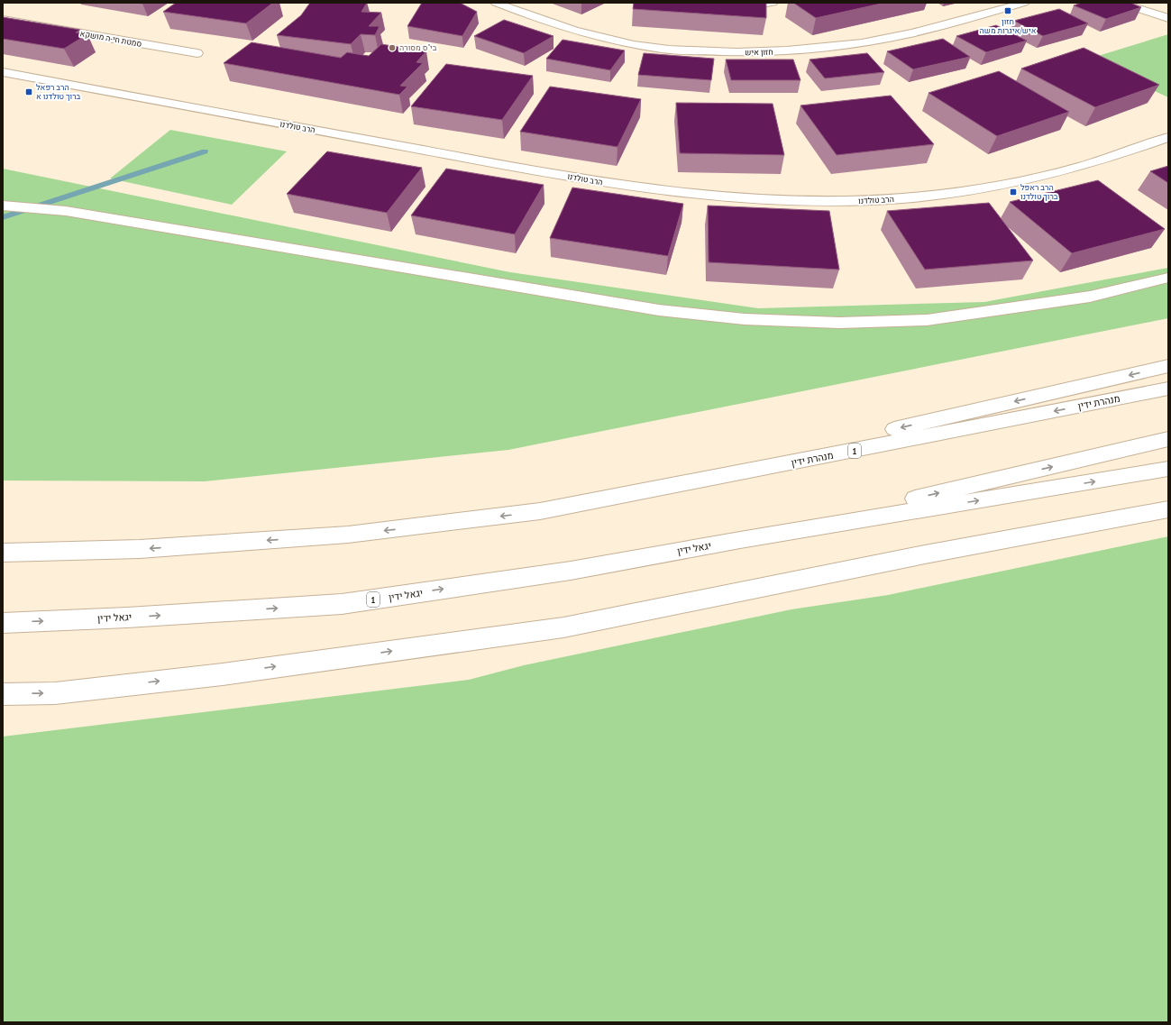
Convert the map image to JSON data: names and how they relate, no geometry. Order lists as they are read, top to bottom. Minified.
{"streets":{"main road":["סמטת חי-ה מושקא","חזון איש","הרב טולדנו","מנהרת ידין","1","יגאל ידין"]},"crossings":[["מנהרת ידין","1"],["1","יגאל ידין"]],"places":{"transit":["חזון איש/איגרות משה","הרב רפאל ברוך טולדנו א","הרב ראפל ברוך טולדנו"],"other":["בי\"ס מסורה"]}}
